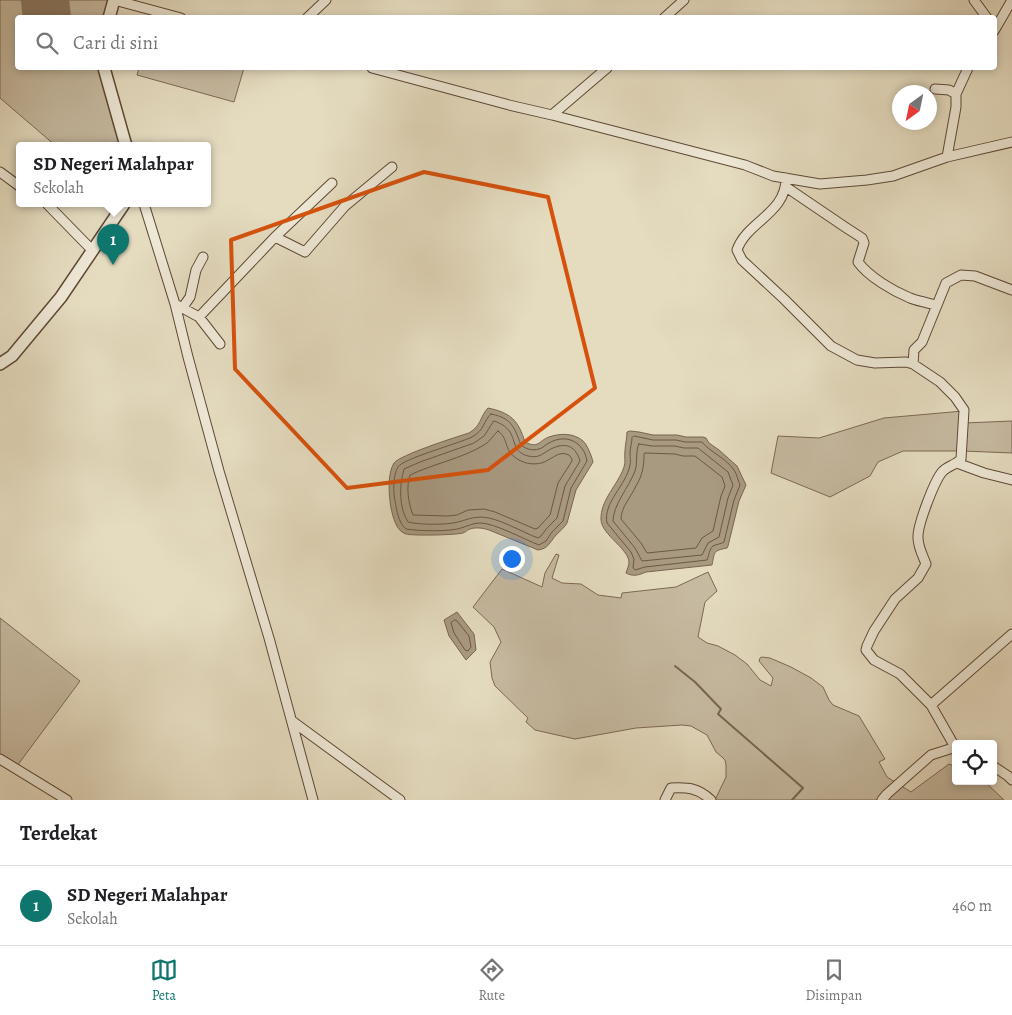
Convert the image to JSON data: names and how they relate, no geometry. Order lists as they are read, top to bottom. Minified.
{"north":"bottom left","page":{"search":"Cari di sini","popup":["SD Negeri Malahpar","Sekolah"],"pins":"1","heading":"Terdekat","list":[{"mark":"1","name":"SD Negeri Malahpar","note":"Sekolah","value":"460 m"}],"nav":["Peta","Rute","Disimpan"]}}
